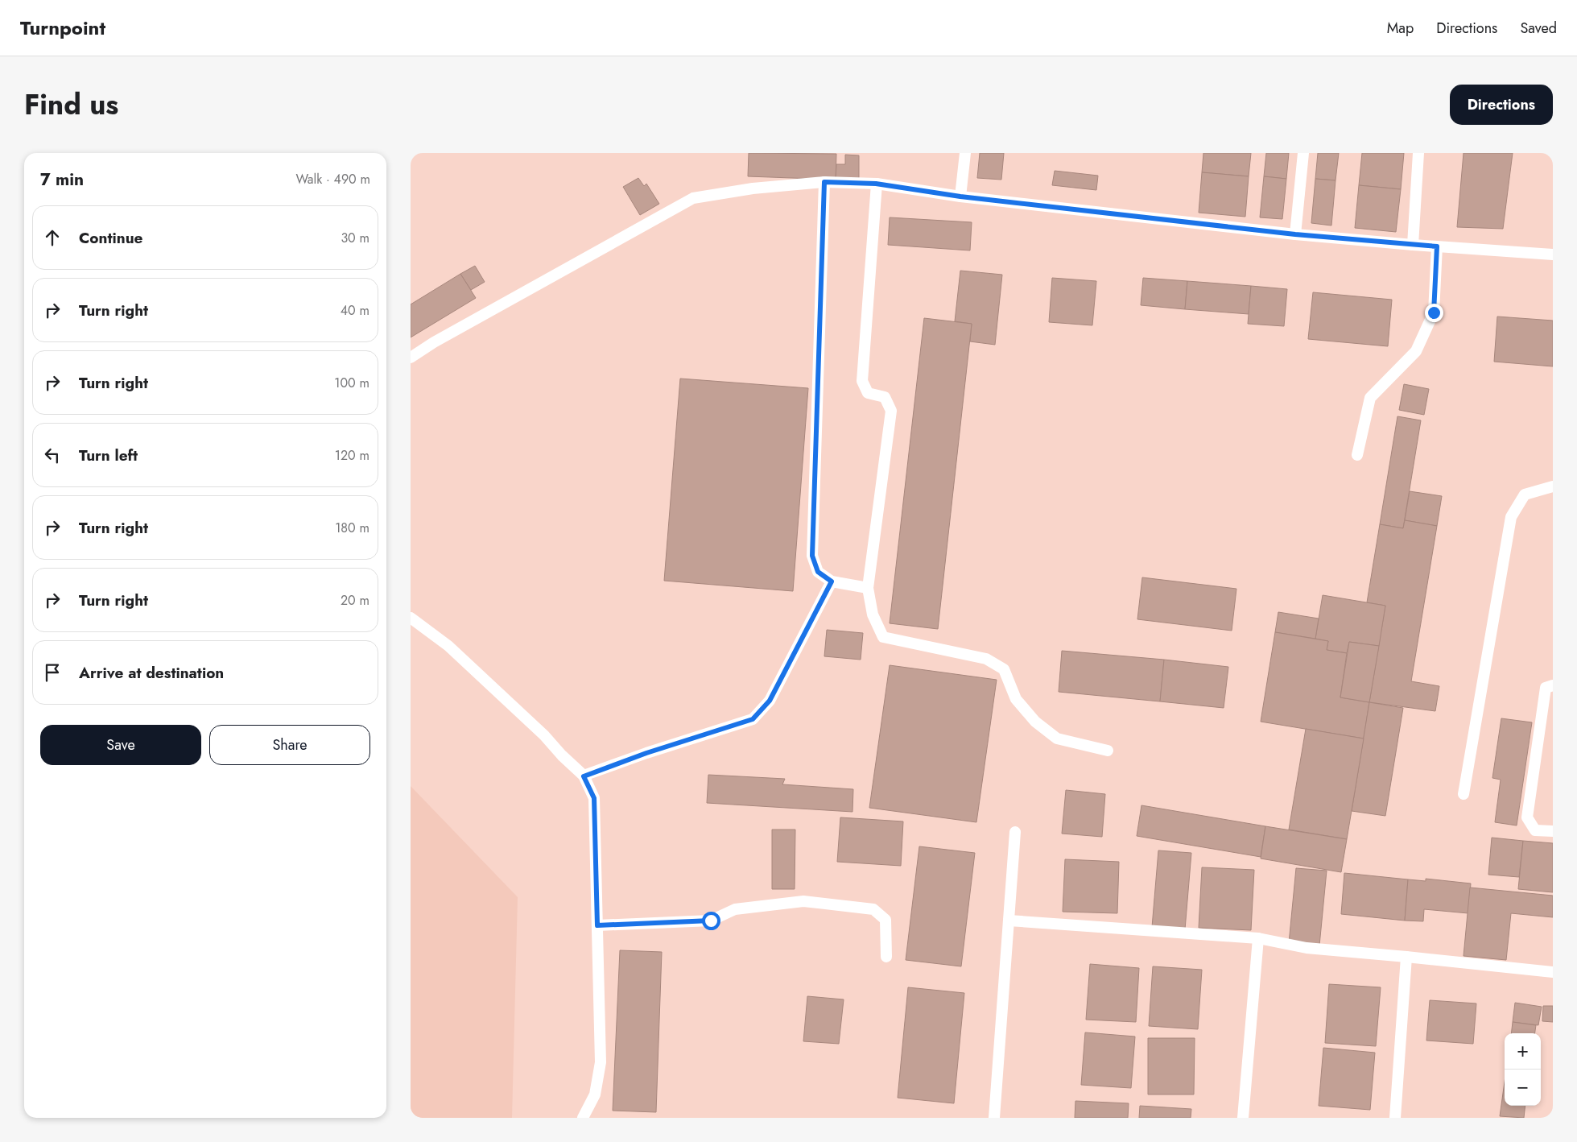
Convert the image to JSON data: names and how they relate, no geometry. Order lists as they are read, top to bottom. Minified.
{"page":{"header":"Turnpoint","nav":["Map","Directions","Saved"],"title":"Find us","buttons":["Directions",["Save","Share"]],"heading":["7 min","Walk · 490 m"],"list":[["Continue","30 m"],["Turn right","40 m"],["Turn right","100 m"],["Turn left","120 m"],["Turn right","180 m"],["Turn right","20 m"],"Arrive at destination"],"map_buttons":["+","−"]}}
